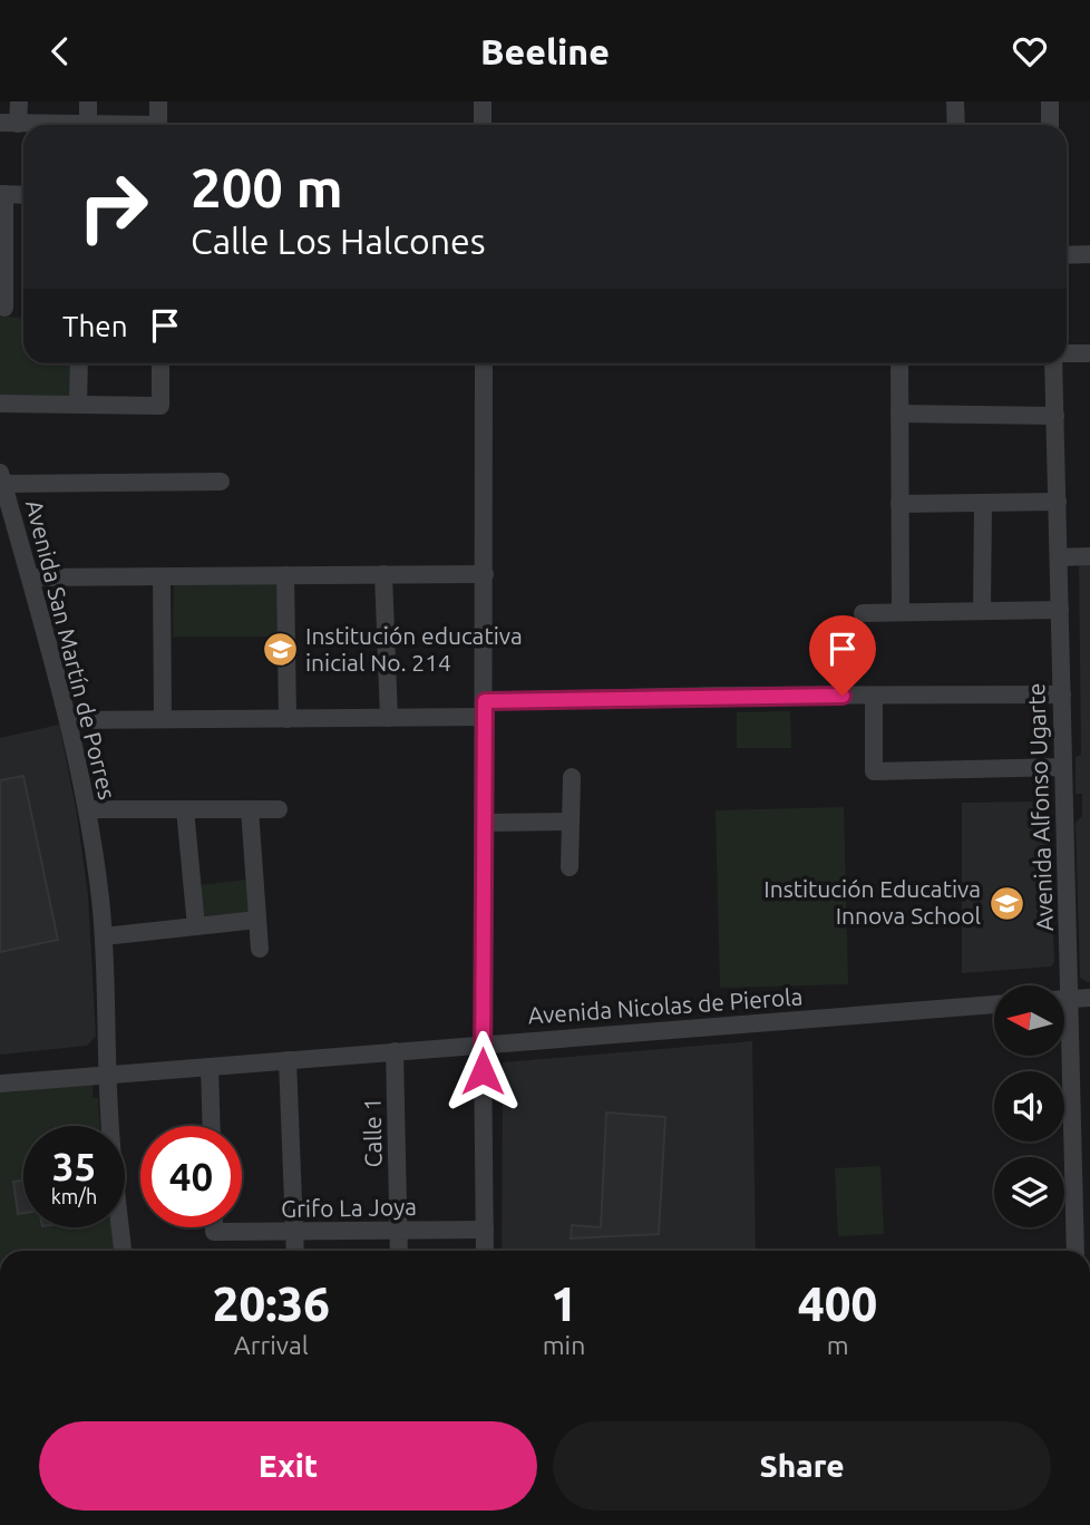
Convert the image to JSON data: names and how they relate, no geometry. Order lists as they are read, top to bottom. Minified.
{"streets":{"street":["Avenida San Martín de Porres","Avenida Alfonso Ugarte","Avenida Nicolas de Pierola","Calle 1","Grifo La Joya"]},"crossings":[["Avenida San Martín de Porres","Avenida Nicolas de Pierola"],["Avenida Nicolas de Pierola","Calle 1"],["Calle 1","Grifo La Joya"]],"places":{"school or university":["Institución educativa inicial No. 214","Institución Educativa Innova School"]},"north":"left","page":{"header":"Beeline","turn":["200 m","Calle Los Halcones"],"then":"Then","speed":"35 km/h","limit":"40","eta":["20:36","Arrival","1","min","400","m"],"buttons":["Exit","Share"]}}
